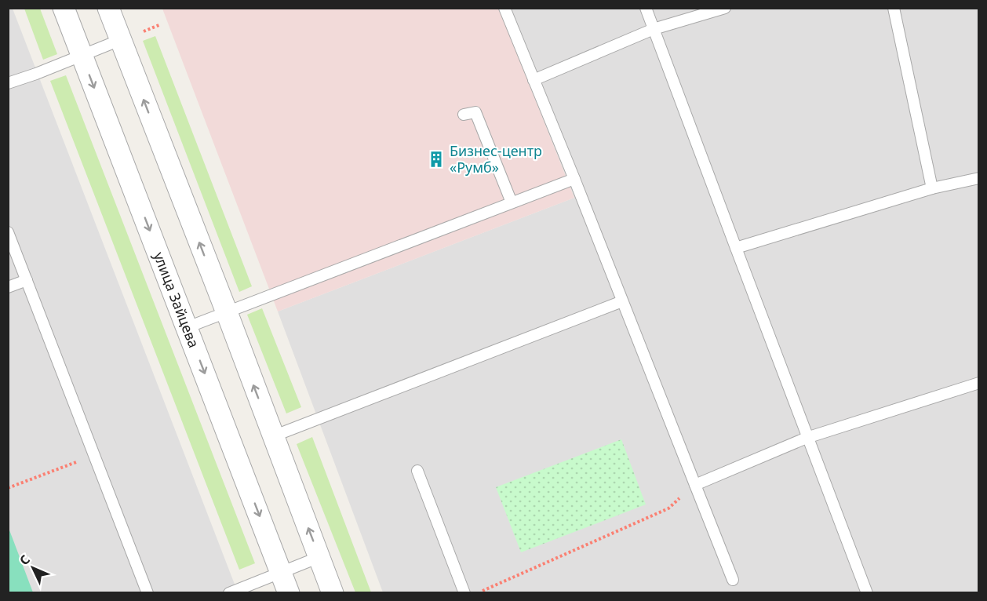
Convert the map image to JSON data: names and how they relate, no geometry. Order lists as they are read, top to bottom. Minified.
{"streets":{"street":["улица Зайцева"]},"places":{"building":["Бизнес-центр «Румб»"]},"north":"top left"}
